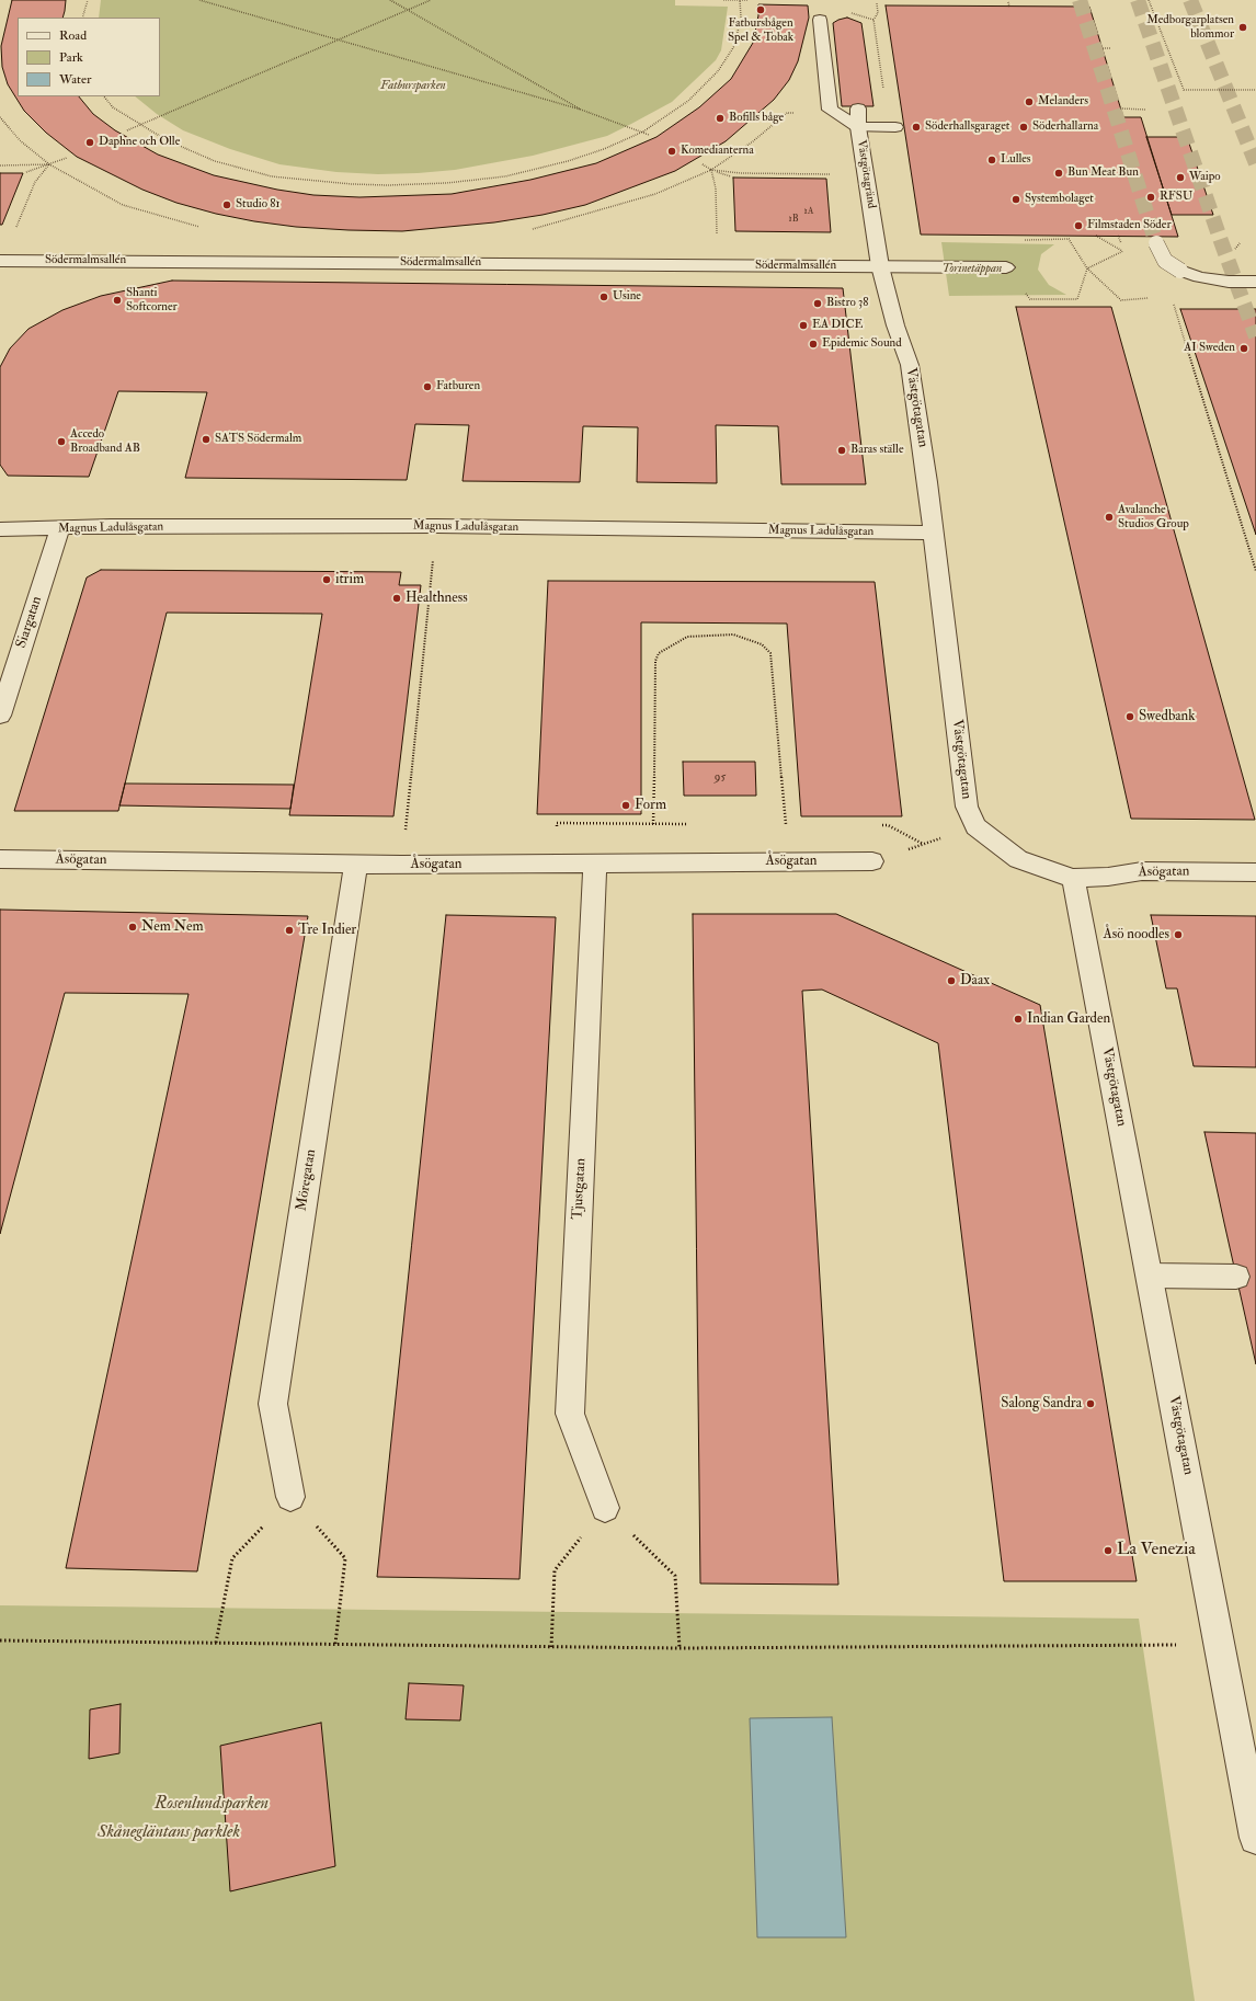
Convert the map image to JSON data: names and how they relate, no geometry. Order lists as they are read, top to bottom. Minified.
{"streets":{"street":["Västgötagränd","Södermalmsallén","Västgötagatan","Magnus Ladulåsgatan","Siargatan","Åsögatan","Möregatan","Tjustgatan"]},"crossings":[["Västgötagränd","Södermalmsallén"],["Västgötagränd","Västgötagatan"],["Södermalmsallén","Västgötagatan"],["Västgötagatan","Magnus Ladulåsgatan"],["Västgötagatan","Åsögatan"],["Magnus Ladulåsgatan","Siargatan"],["Åsögatan","Möregatan"],["Åsögatan","Tjustgatan"]],"parks":["Fatbursparken","Torinetäppan","Rosenlundsparken","Skånegläntans parklek"],"places":["Fatbursbågen Spel & Tobak","Medborgarplatsen blommor","Melanders","Bofills båge","Söderhallsgaraget","Söderhallarna","Daphne och Olle","Komedianterna","Lulles","Bun Meat Bun","Waipo","RFSU","Systembolaget","Studio 81","Filmstaden Söder","Usine","Shanti Softcorner","Bistro 38","EA DICE","Epidemic Sound","AI Sweden","Fatburen","SATS Södermalm","Accedo Broadband AB","Baras ställe","Avalanche Studios Group","itrim","Healthness","Swedbank","Form","Nem Nem","Tre Indier","Åsö noodles","Daax","Indian Garden","Salong Sandra","La Venezia"],"house_numbers":["1A","1B","95"],"legend":["Road","Park","Water"]}
